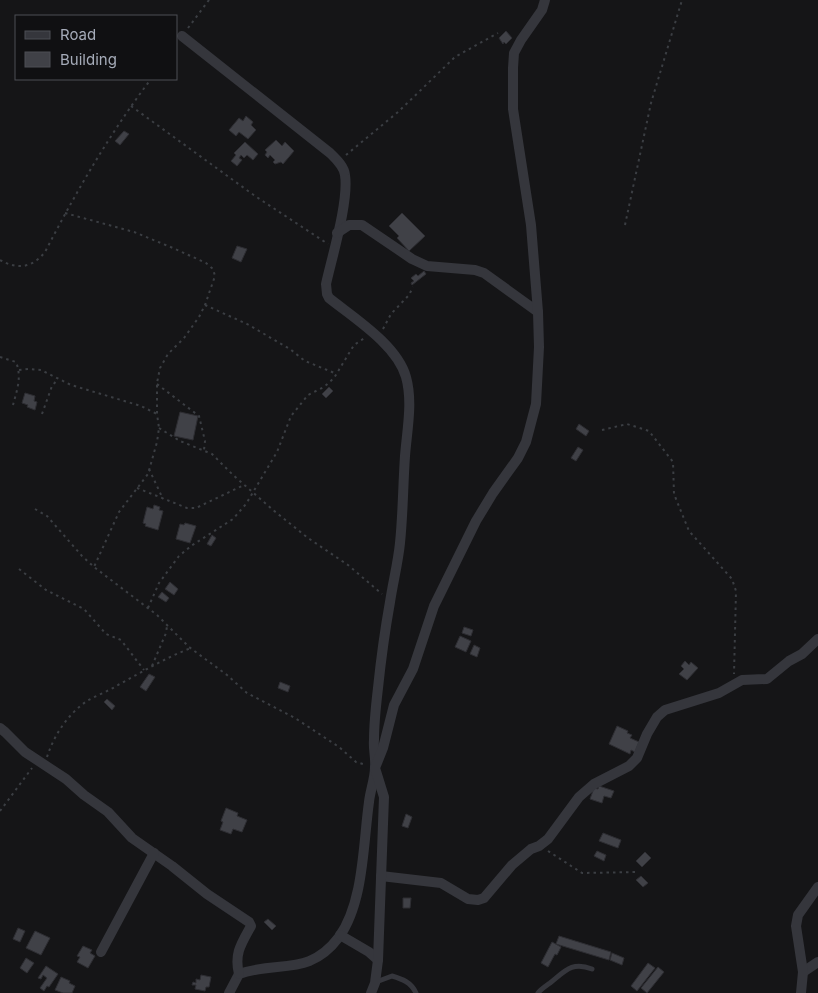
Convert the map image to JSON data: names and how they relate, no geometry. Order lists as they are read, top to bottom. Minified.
{"legend":["Road","Building"]}
